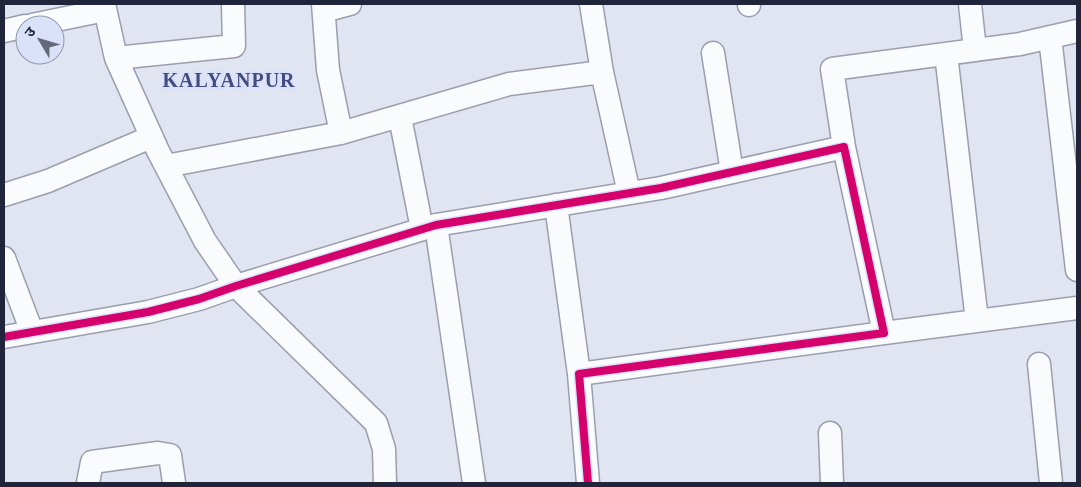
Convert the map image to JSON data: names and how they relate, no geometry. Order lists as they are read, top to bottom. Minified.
{"districts":["KALYANPUR"],"north":"top left"}
